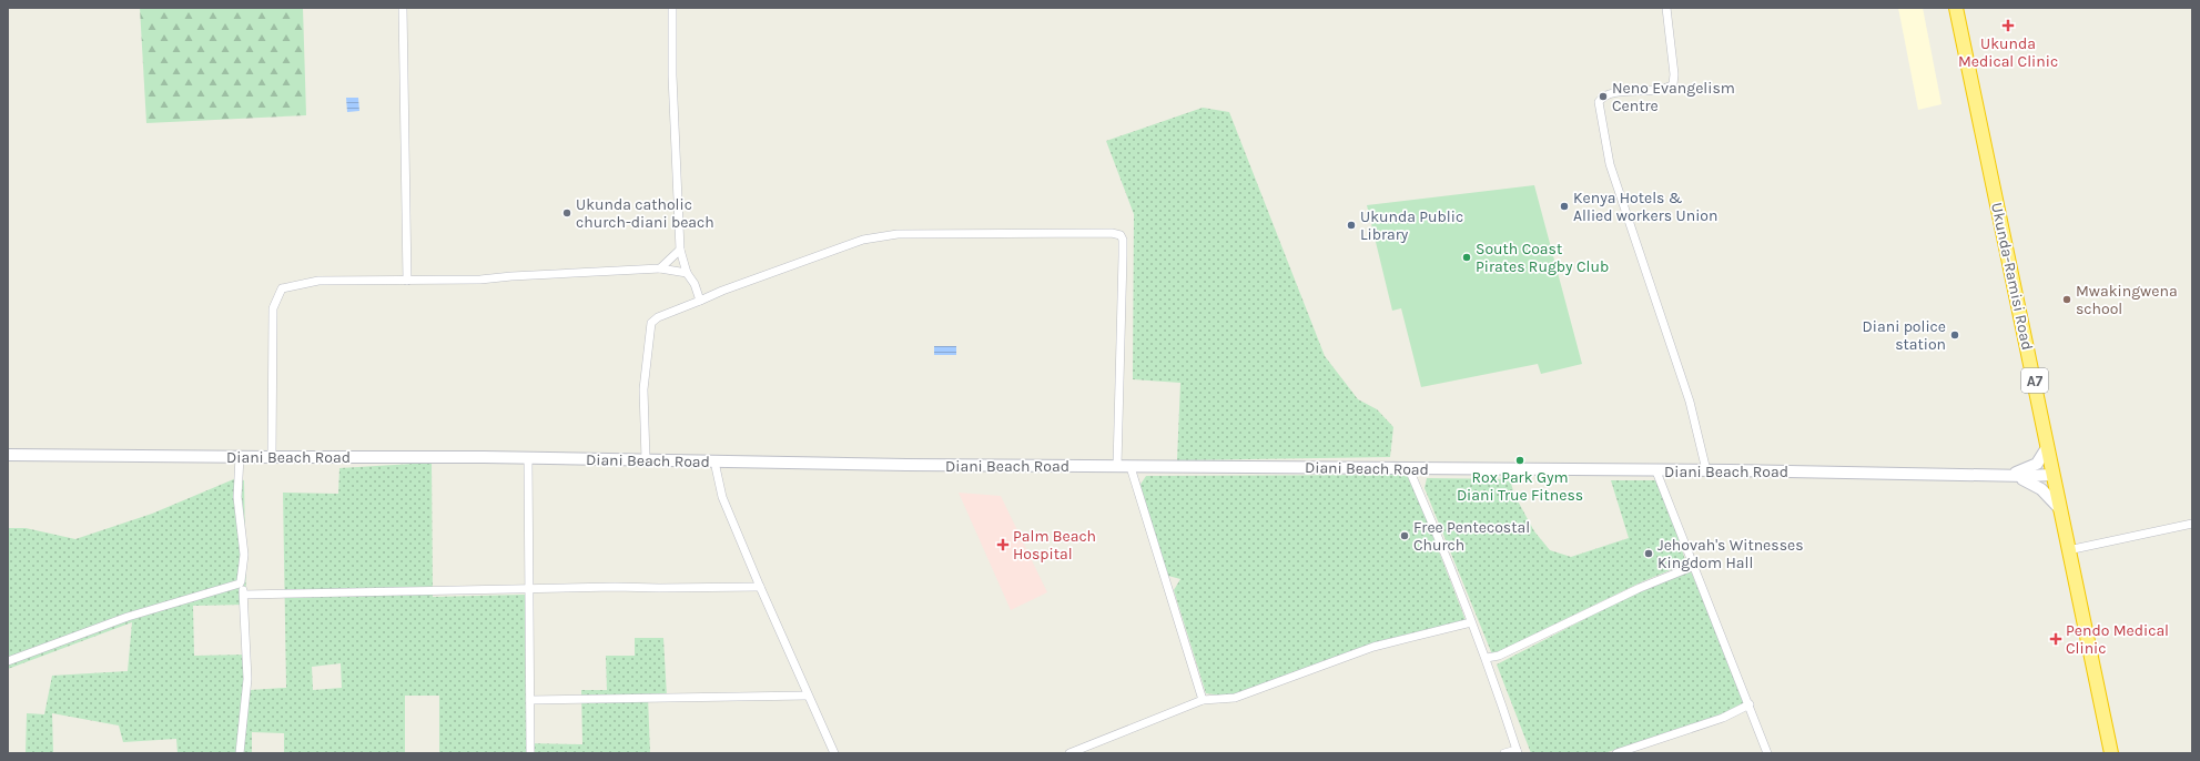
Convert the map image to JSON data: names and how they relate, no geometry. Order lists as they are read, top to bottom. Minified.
{"streets":{"highway":["Ukunda-Ramisi Road","A7"],"main road":["Diani Beach Road"]},"crossings":[["Ukunda-Ramisi Road","Diani Beach Road"]],"places":{"health":["Ukunda Medical Clinic","Palm Beach Hospital","Pendo Medical Clinic"],"other":["Neno Evangelism Centre","Kenya Hotels & Allied workers Union","Ukunda catholic church-diani beach","Ukunda Public Library","South Coast Pirates Rugby Club","Mwakingwena school","Diani police station","Rox Park Gym Diani True Fitness","Free Pentecostal Church","Jehovah's Witnesses Kingdom Hall"]}}
